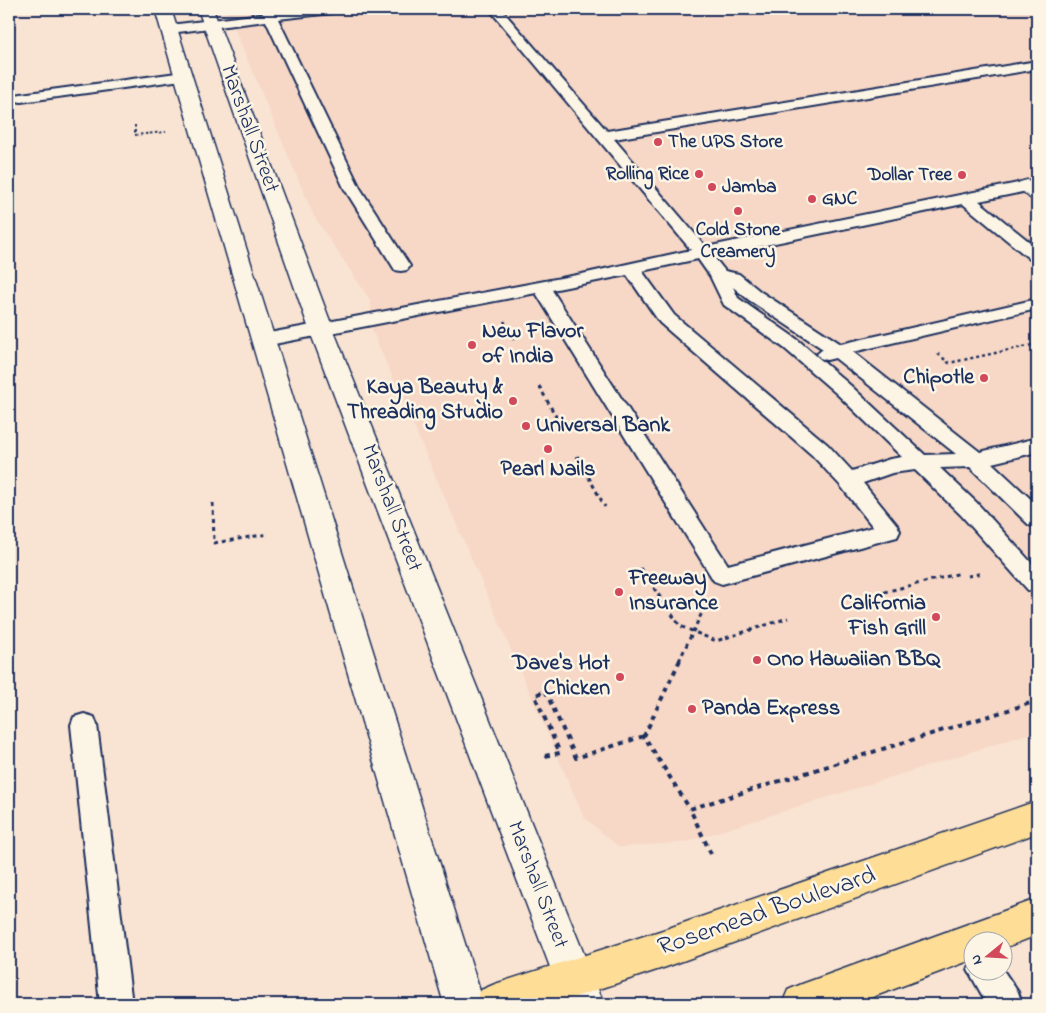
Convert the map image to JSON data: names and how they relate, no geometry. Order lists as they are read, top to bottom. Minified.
{"streets":{"main road":["Rosemead Boulevard"],"street":["Marshall Street"]},"crossings":[["Marshall Street","Rosemead Boulevard"]],"places":["The UPS Store","Rolling Rice","Dollar Tree","Jamba","GNC","Cold Stone Creamery","New Flavor of India","Chipotle","Kaya Beauty & Threading Studio","Universal Bank","Pearl Nails","Freeway Insurance","California Fish Grill","Ono Hawaiian BBQ","Dave's Hot Chicken","Panda Express"],"north":"left"}
